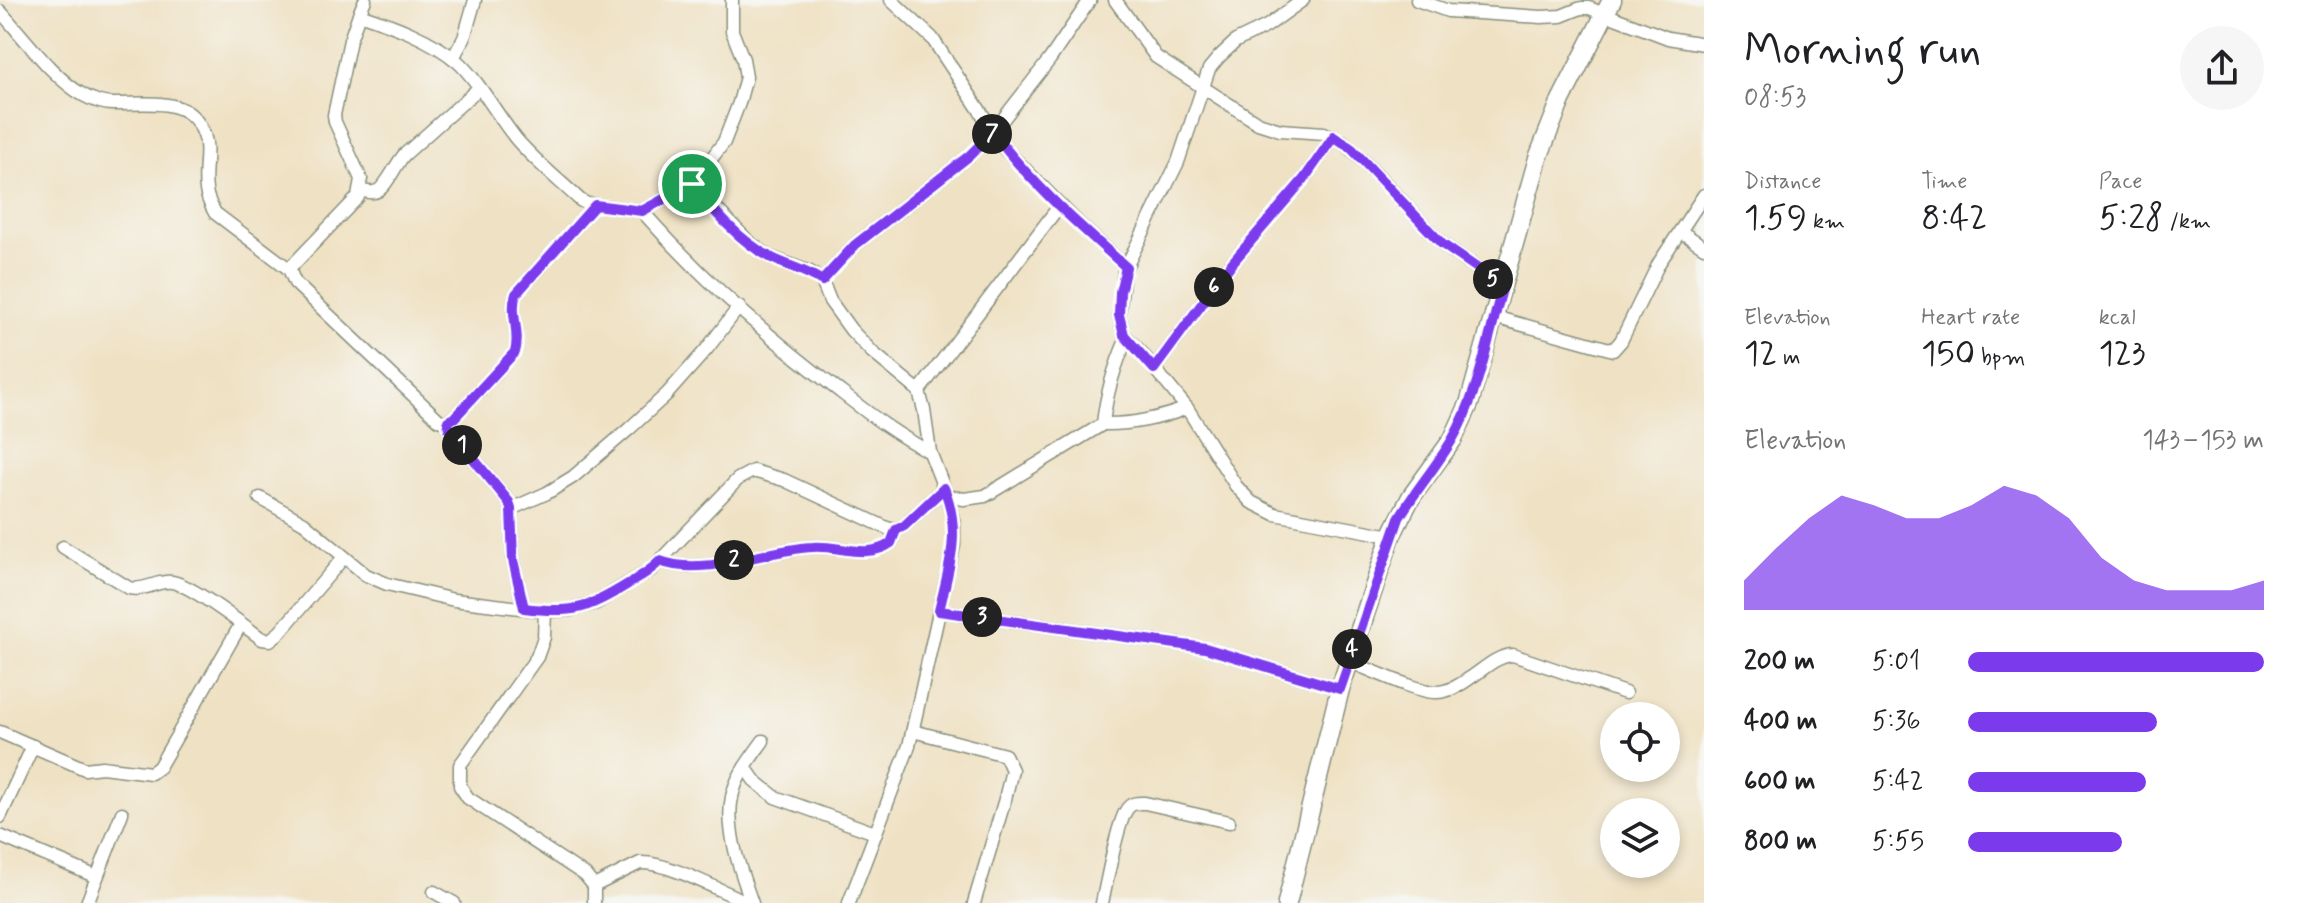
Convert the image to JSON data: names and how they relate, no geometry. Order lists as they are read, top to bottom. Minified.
{"page":{"heading":["Morning run","08:53"],"pins":["7","5","6","1","2","3","4"],"stats":[["Distance","1.59 km"],["Time","8:42"],["Pace","5:28 /km"],["Elevation","12 m"],["Heart rate","150 bpm"],["kcal","123"]],"chart":["Elevation","143–153 m"],"list":[{"name":"200 m","note":"5:01"},{"name":"400 m","note":"5:36"},{"name":"600 m","note":"5:42"},{"name":"800 m","note":"5:55"}]}}
